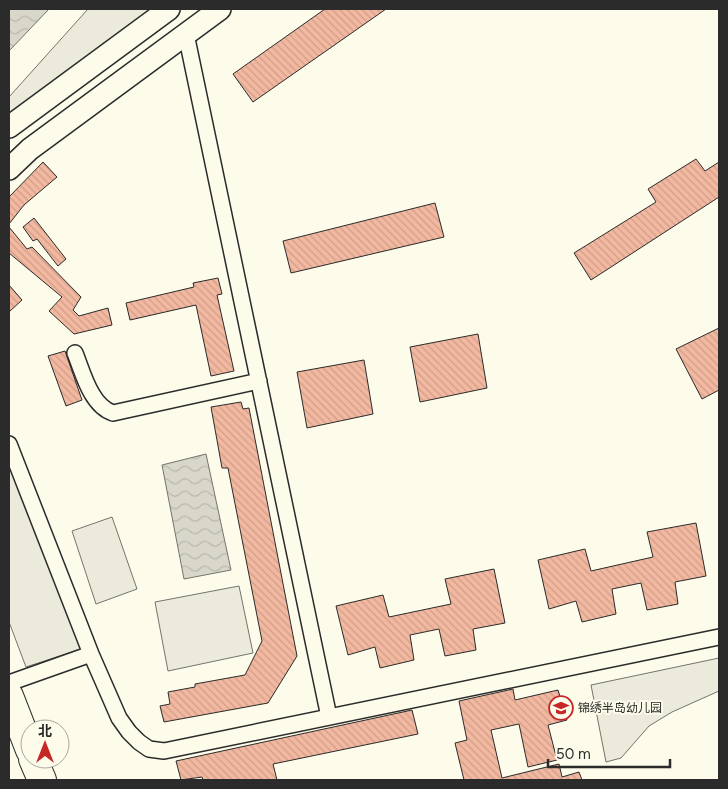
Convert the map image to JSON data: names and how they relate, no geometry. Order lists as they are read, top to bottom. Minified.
{"places":{"school or university":["锦绣半岛幼儿园"]},"scale_bar":"50 m","north":"top"}
